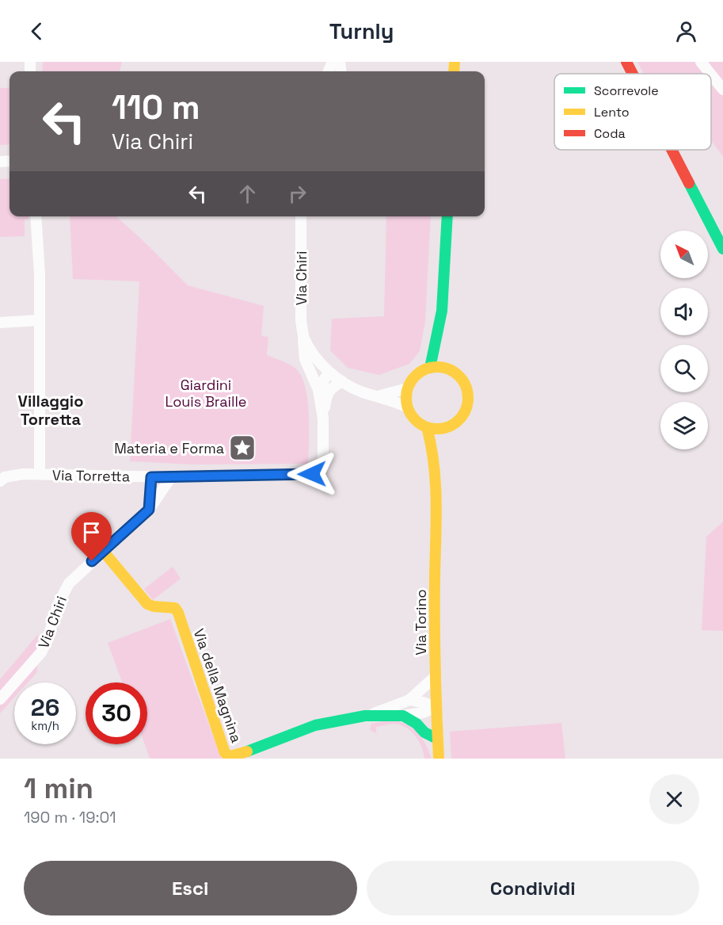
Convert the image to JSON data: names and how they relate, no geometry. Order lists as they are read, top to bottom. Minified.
{"streets":{"main road":["Via Torino","Via della Magnina"],"street":["Via Chiri","Via Torretta"]},"crossings":[["Via Chiri","Via Torretta"],["Via Chiri","Via Torino"],["Via Chiri","Via della Magnina"],["Via Torino","Via della Magnina"]],"districts":["Villaggio Torretta"],"parks":["Giardini Louis Braille"],"places":{"place":["Materia e Forma"]},"legend":["Scorrevole","Lento","Coda"],"north":"top left","page":{"header":"Turnly","turn":["110 m","Via Chiri"],"speed":"26 km/h","limit":"30","heading":["1 min","190 m · 19:01"],"buttons":["Esci","Condividi"]}}
